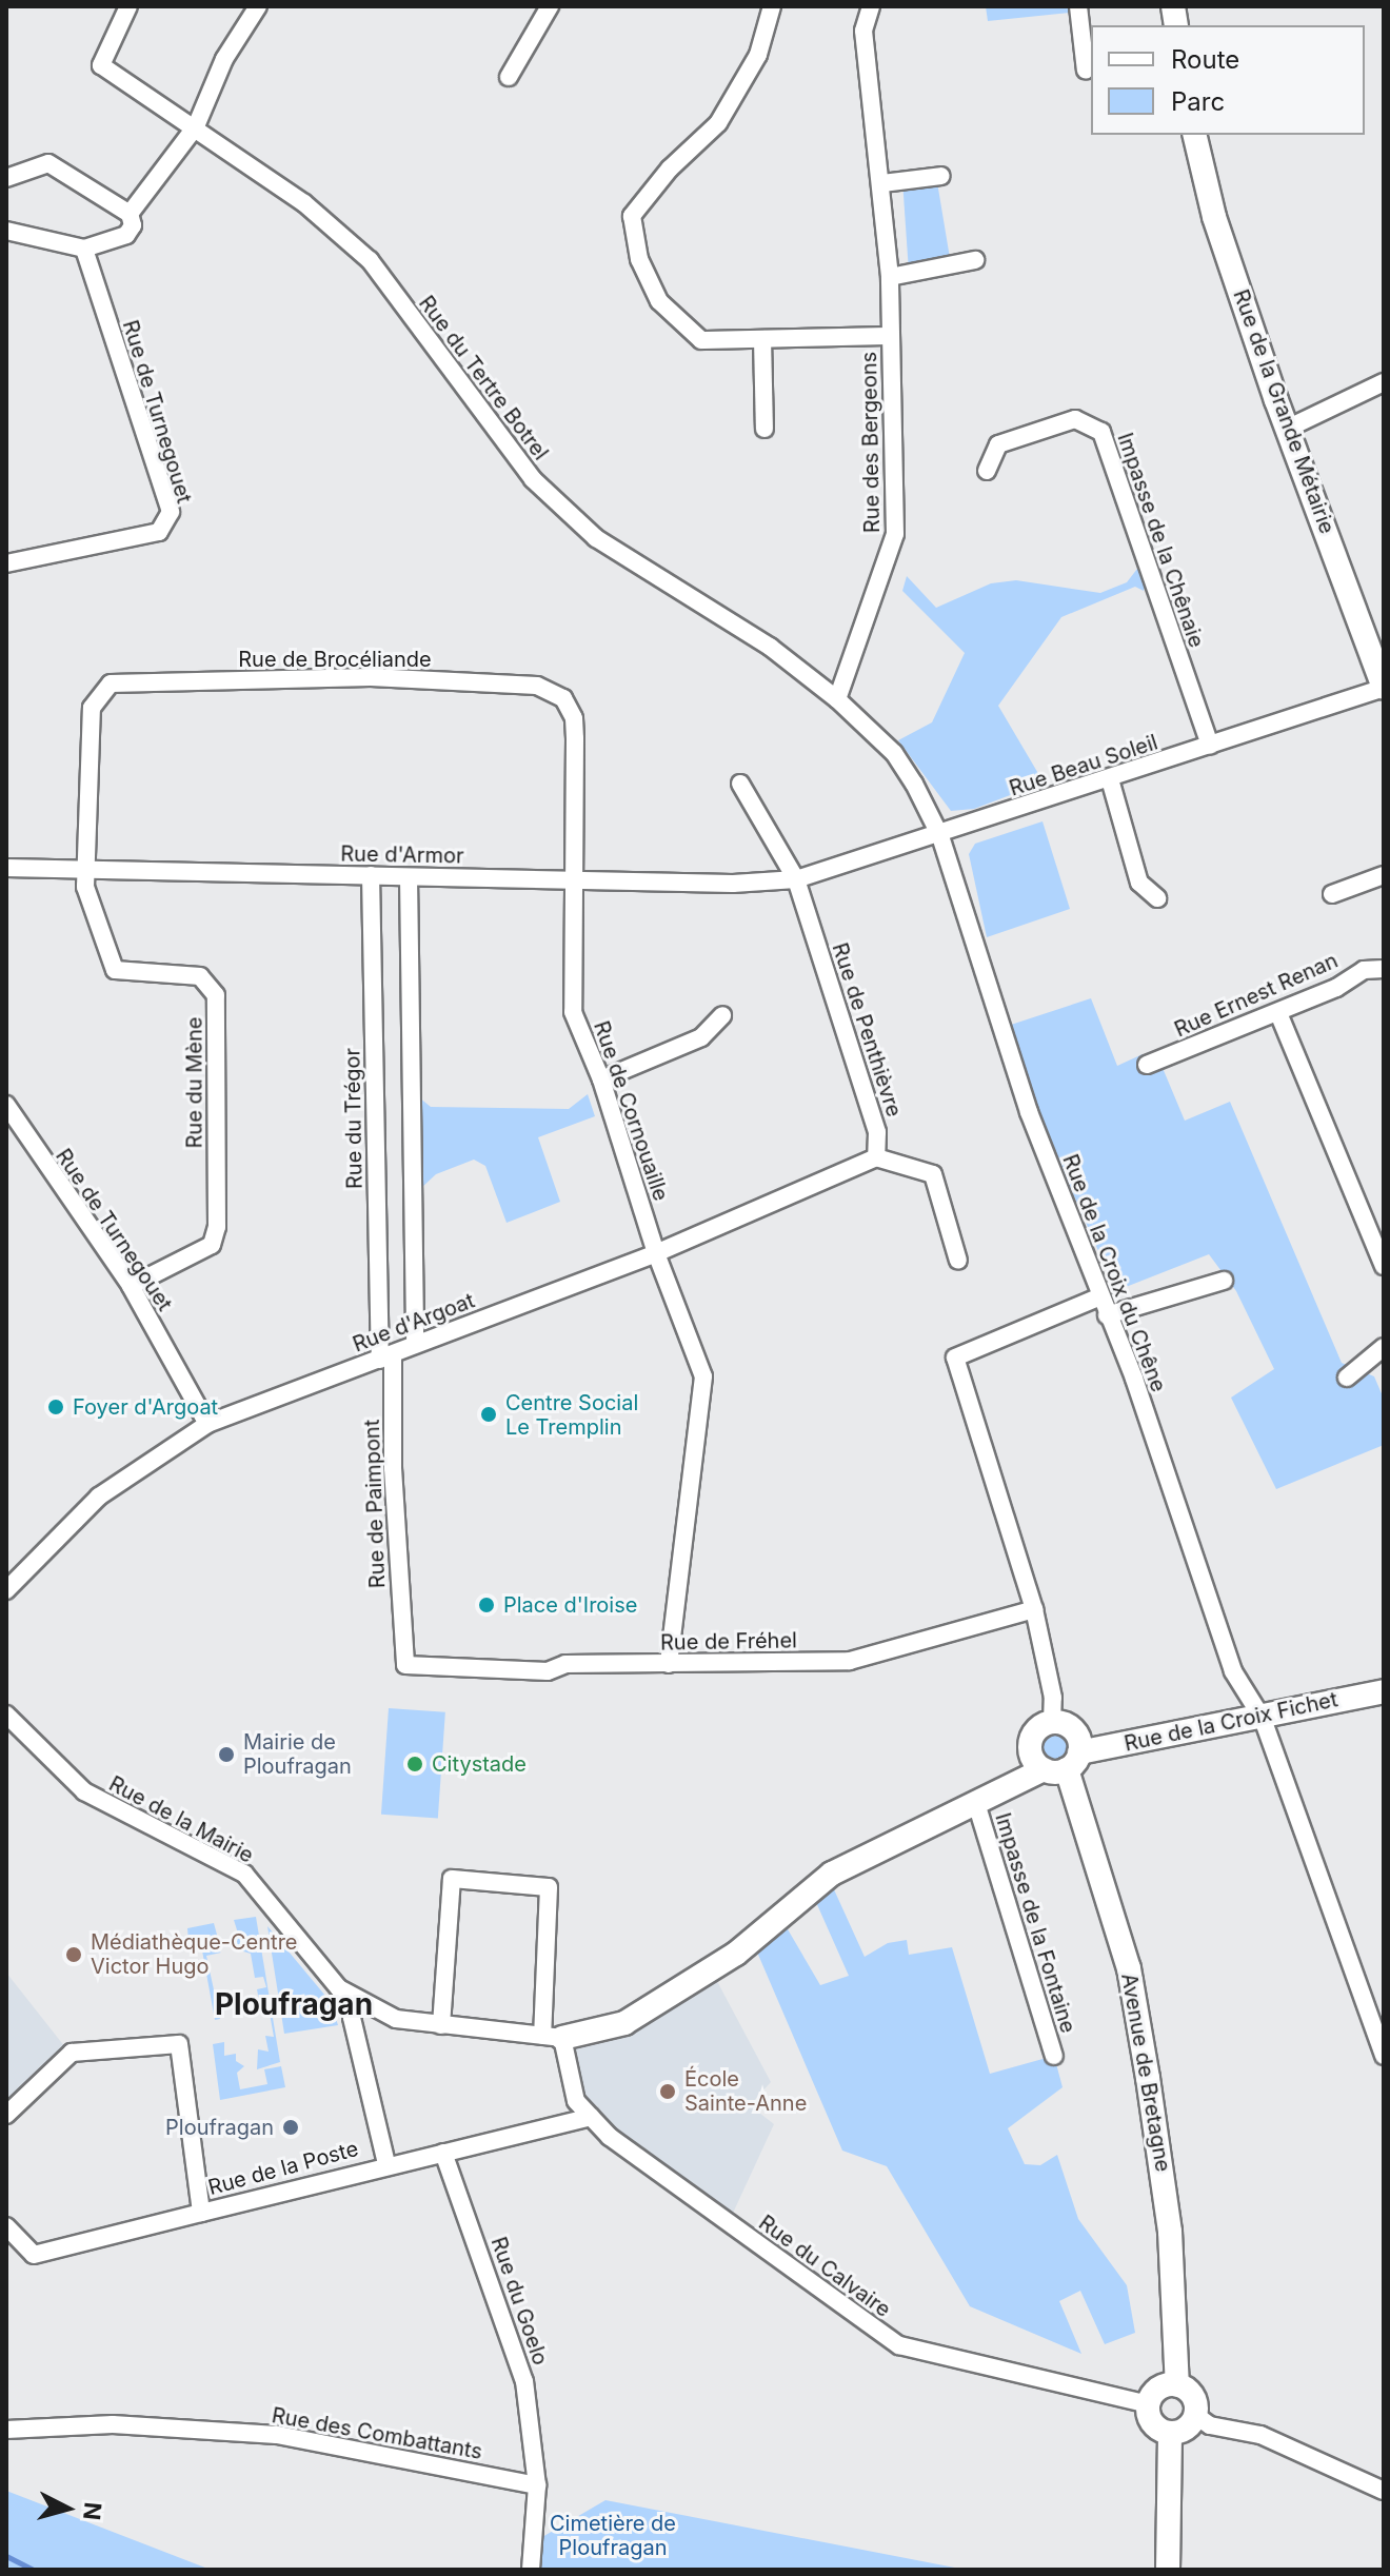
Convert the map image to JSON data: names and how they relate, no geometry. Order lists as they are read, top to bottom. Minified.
{"streets":{"street":["Rue du Tertre Botrel","Rue de Turnegouet","Rue de la Grande Métairie","Rue des Bergeons","Impasse de la Chênaie","Rue de Brocéliande","Rue Beau Soleil","Rue d'Armor","Rue Ernest Renan","Rue de Penthièvre","Rue du Mène","Rue de Cornouaille","Rue du Trégor","Rue de la Croix du Chêne","Rue d'Argoat","Rue de Paimpont","Rue de Fréhel","Rue de la Croix Fichet","Rue de la Mairie","Impasse de la Fontaine","Avenue de Bretagne","Rue de la Poste","Rue du Calvaire","Rue du Goelo","Rue des Combattants"]},"crossings":[["Rue du Tertre Botrel","Rue des Bergeons"],["Rue du Tertre Botrel","Rue Beau Soleil"],["Rue du Tertre Botrel","Rue de la Croix du Chêne"],["Rue de Turnegouet","Rue du Mène"],["Rue de Turnegouet","Rue d'Argoat"],["Rue de la Grande Métairie","Rue Beau Soleil"],["Impasse de la Chênaie","Rue Beau Soleil"],["Rue de Brocéliande","Rue d'Armor"],["Rue de Brocéliande","Rue du Mène"],["Rue de Brocéliande","Rue de Cornouaille"],["Rue Beau Soleil","Rue d'Armor"],["Rue Beau Soleil","Rue de Penthièvre"],["Rue Beau Soleil","Rue de la Croix du Chêne"],["Rue d'Armor","Rue de Penthièvre"],["Rue d'Armor","Rue du Mène"],["Rue d'Armor","Rue de Cornouaille"],["Rue d'Armor","Rue du Trégor"],["Rue de Penthièvre","Rue d'Argoat"],["Rue de Cornouaille","Rue d'Argoat"],["Rue de Cornouaille","Rue de Fréhel"],["Rue du Trégor","Rue d'Argoat"],["Rue du Trégor","Rue de Paimpont"],["Rue de la Croix du Chêne","Rue de la Croix Fichet"],["Rue d'Argoat","Rue de Paimpont"],["Rue de Paimpont","Rue de Fréhel"],["Rue de la Croix Fichet","Rue de la Mairie"],["Rue de la Croix Fichet","Impasse de la Fontaine"],["Rue de la Croix Fichet","Avenue de Bretagne"],["Rue de la Croix Fichet","Rue du Calvaire"],["Rue de la Mairie","Rue du Calvaire"],["Avenue de Bretagne","Rue du Calvaire"],["Rue de la Poste","Rue du Calvaire"],["Rue de la Poste","Rue du Goelo"],["Rue du Goelo","Rue des Combattants"]],"districts":["Ploufragan"],"parks":["Cimetière de Ploufragan"],"places":["Foyer d'Argoat","Centre Social Le Tremplin","Place d'Iroise","Mairie de Ploufragan","Citystade","Médiathèque-Centre Victor Hugo","École Sainte-Anne","Ploufragan"],"legend":["Route","Parc"],"north":"right"}
